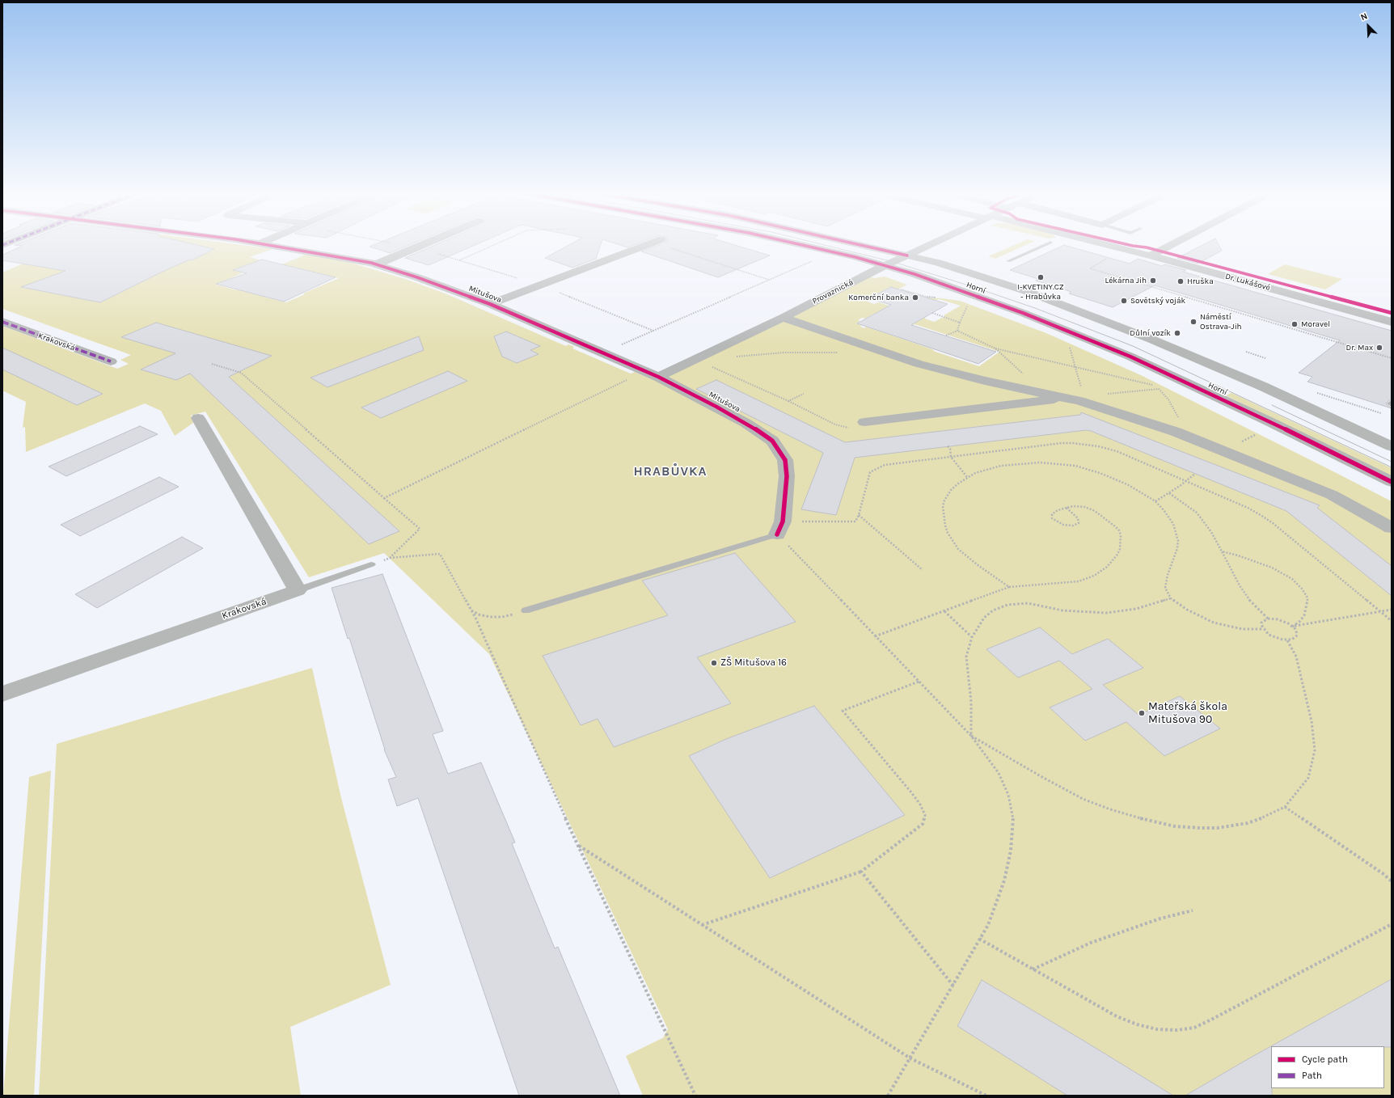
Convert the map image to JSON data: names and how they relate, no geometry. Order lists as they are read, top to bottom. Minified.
{"streets":{"street":["Dr. Lukášové","Horní","Provaznická","Mitušova","Krakovská"]},"crossings":[["Horní","Provaznická"],["Provaznická","Mitušova"]],"districts":["HRABŮVKA"],"places":["I-KVETINY.CZ - Hrabůvka","Lékárna Jih","Hruška","Komerční banka","Sovětský voják","Náměstí Ostrava-Jih","Moravel","Důlní vozík","Dr. Max","ZŠ Mitušova 16","Mateřská škola Mitušova 90"],"legend":["Cycle path","Path"],"north":"top left"}
